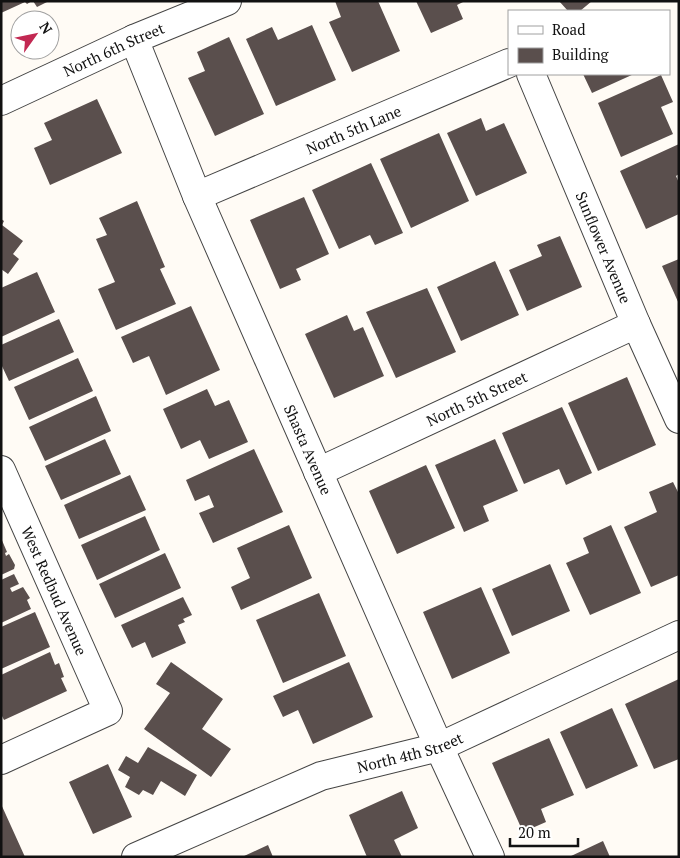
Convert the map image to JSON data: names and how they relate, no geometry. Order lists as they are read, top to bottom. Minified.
{"streets":{"street":["North 6th Street","North 5th Lane","Sunflower Avenue","North 5th Street","Shasta Avenue","West Redbud Avenue","North 4th Street"]},"crossings":[["North 6th Street","Shasta Avenue"],["North 5th Lane","Shasta Avenue"],["Sunflower Avenue","North 5th Street"],["North 5th Street","Shasta Avenue"],["Shasta Avenue","North 4th Street"]],"legend":["Road","Building"],"scale_bar":"20 m","north":"top right"}
